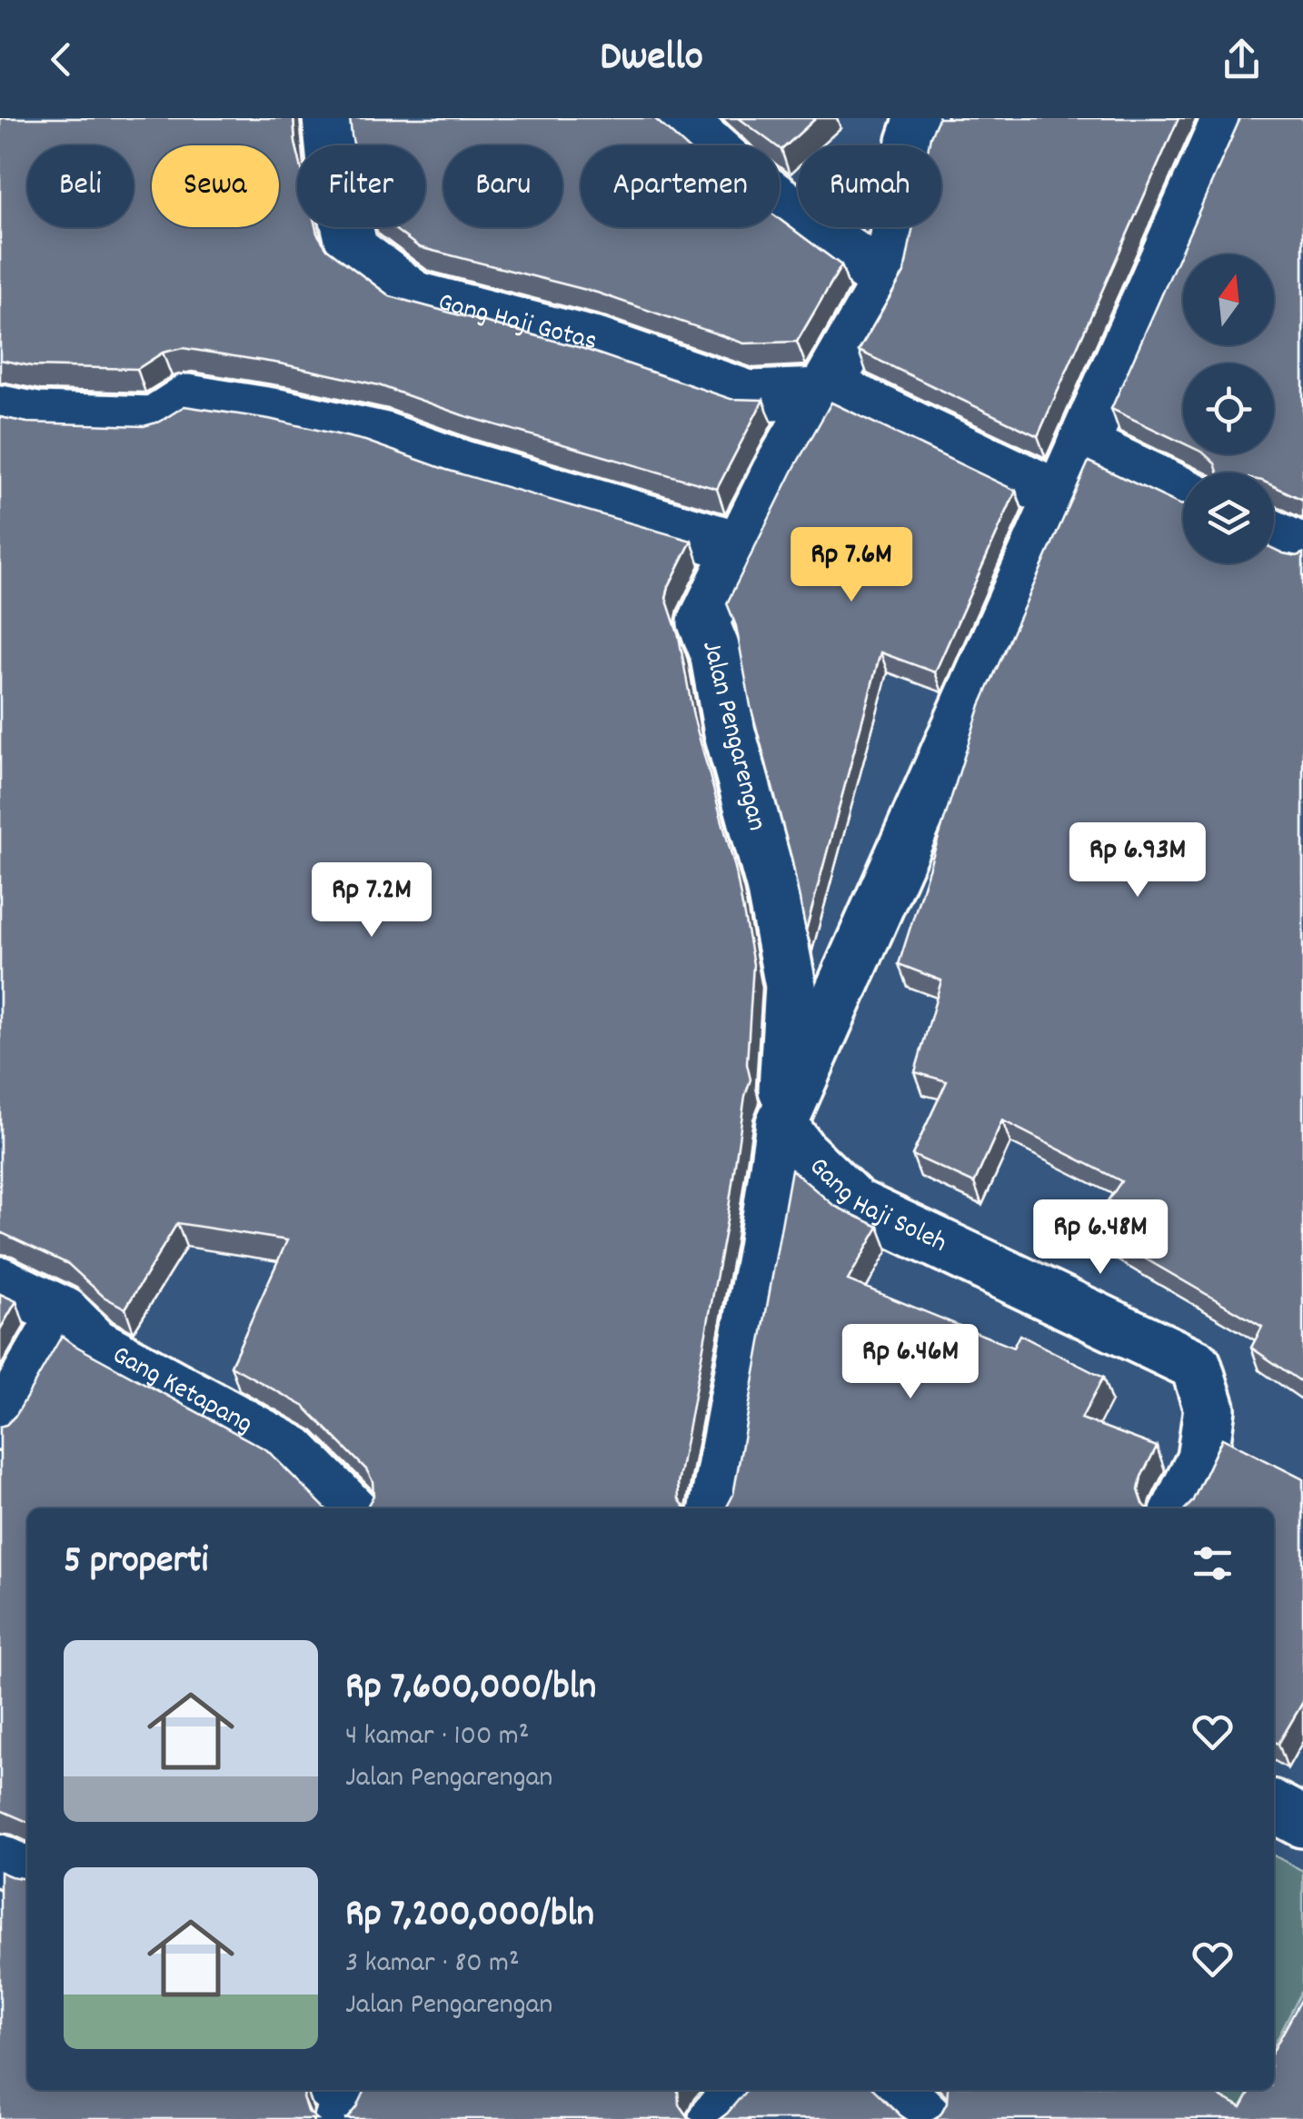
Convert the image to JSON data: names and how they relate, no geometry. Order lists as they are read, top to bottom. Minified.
{"streets":{"street":["Gang Haji Gotas","Jalan Pengarengan","Gang Haji Soleh","Gang Ketapang"]},"crossings":[["Gang Haji Gotas","Jalan Pengarengan"],["Jalan Pengarengan","Gang Haji Soleh"]],"north":"top","page":{"header":"Dwello","chip":["Beli","Sewa","Filter","Baru","Apartemen","Rumah"],"price":["Rp 7.6M","Rp 6.93M","Rp 7.2M","Rp 6.48M","Rp 6.46M"],"heading":"5 properti","list":[{"name":"Rp 7,600,000/bln","note":"4 kamar · 100 m² · Jalan Pengarengan"},{"name":"Rp 7,200,000/bln","note":"3 kamar · 80 m² · Jalan Pengarengan"}]}}
